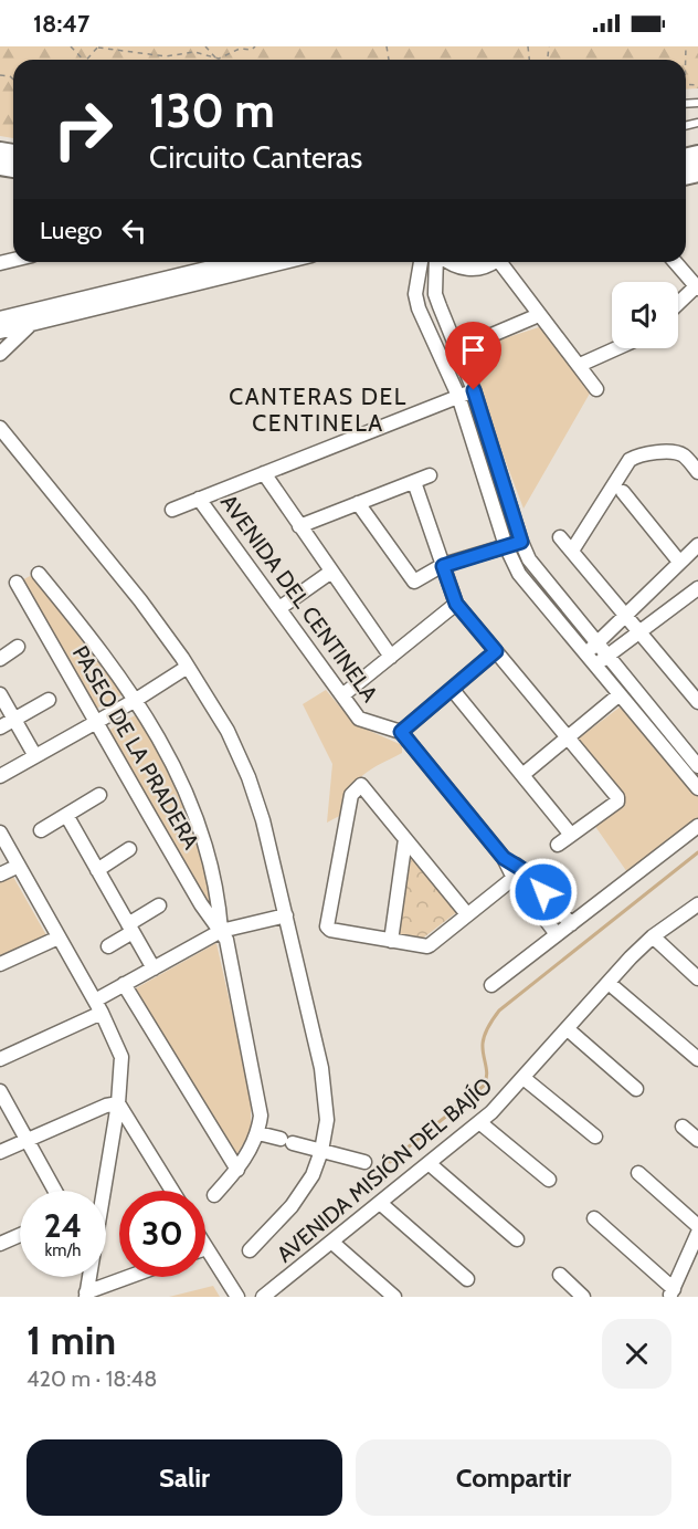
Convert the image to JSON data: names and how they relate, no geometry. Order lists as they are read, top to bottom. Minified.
{"streets":{"street":["AVENIDA DEL CENTINELA","PASEO DE LA PRADERA","AVENIDA MISIÓN DEL BAJÍO"]},"districts":["CANTERAS DEL CENTINELA"],"page":{"status":"18:47","turn":["130 m","Circuito Canteras"],"then":"Luego","speed":"24 km/h","limit":"30","heading":["1 min","420 m · 18:48"],"buttons":["Salir","Compartir"]}}
